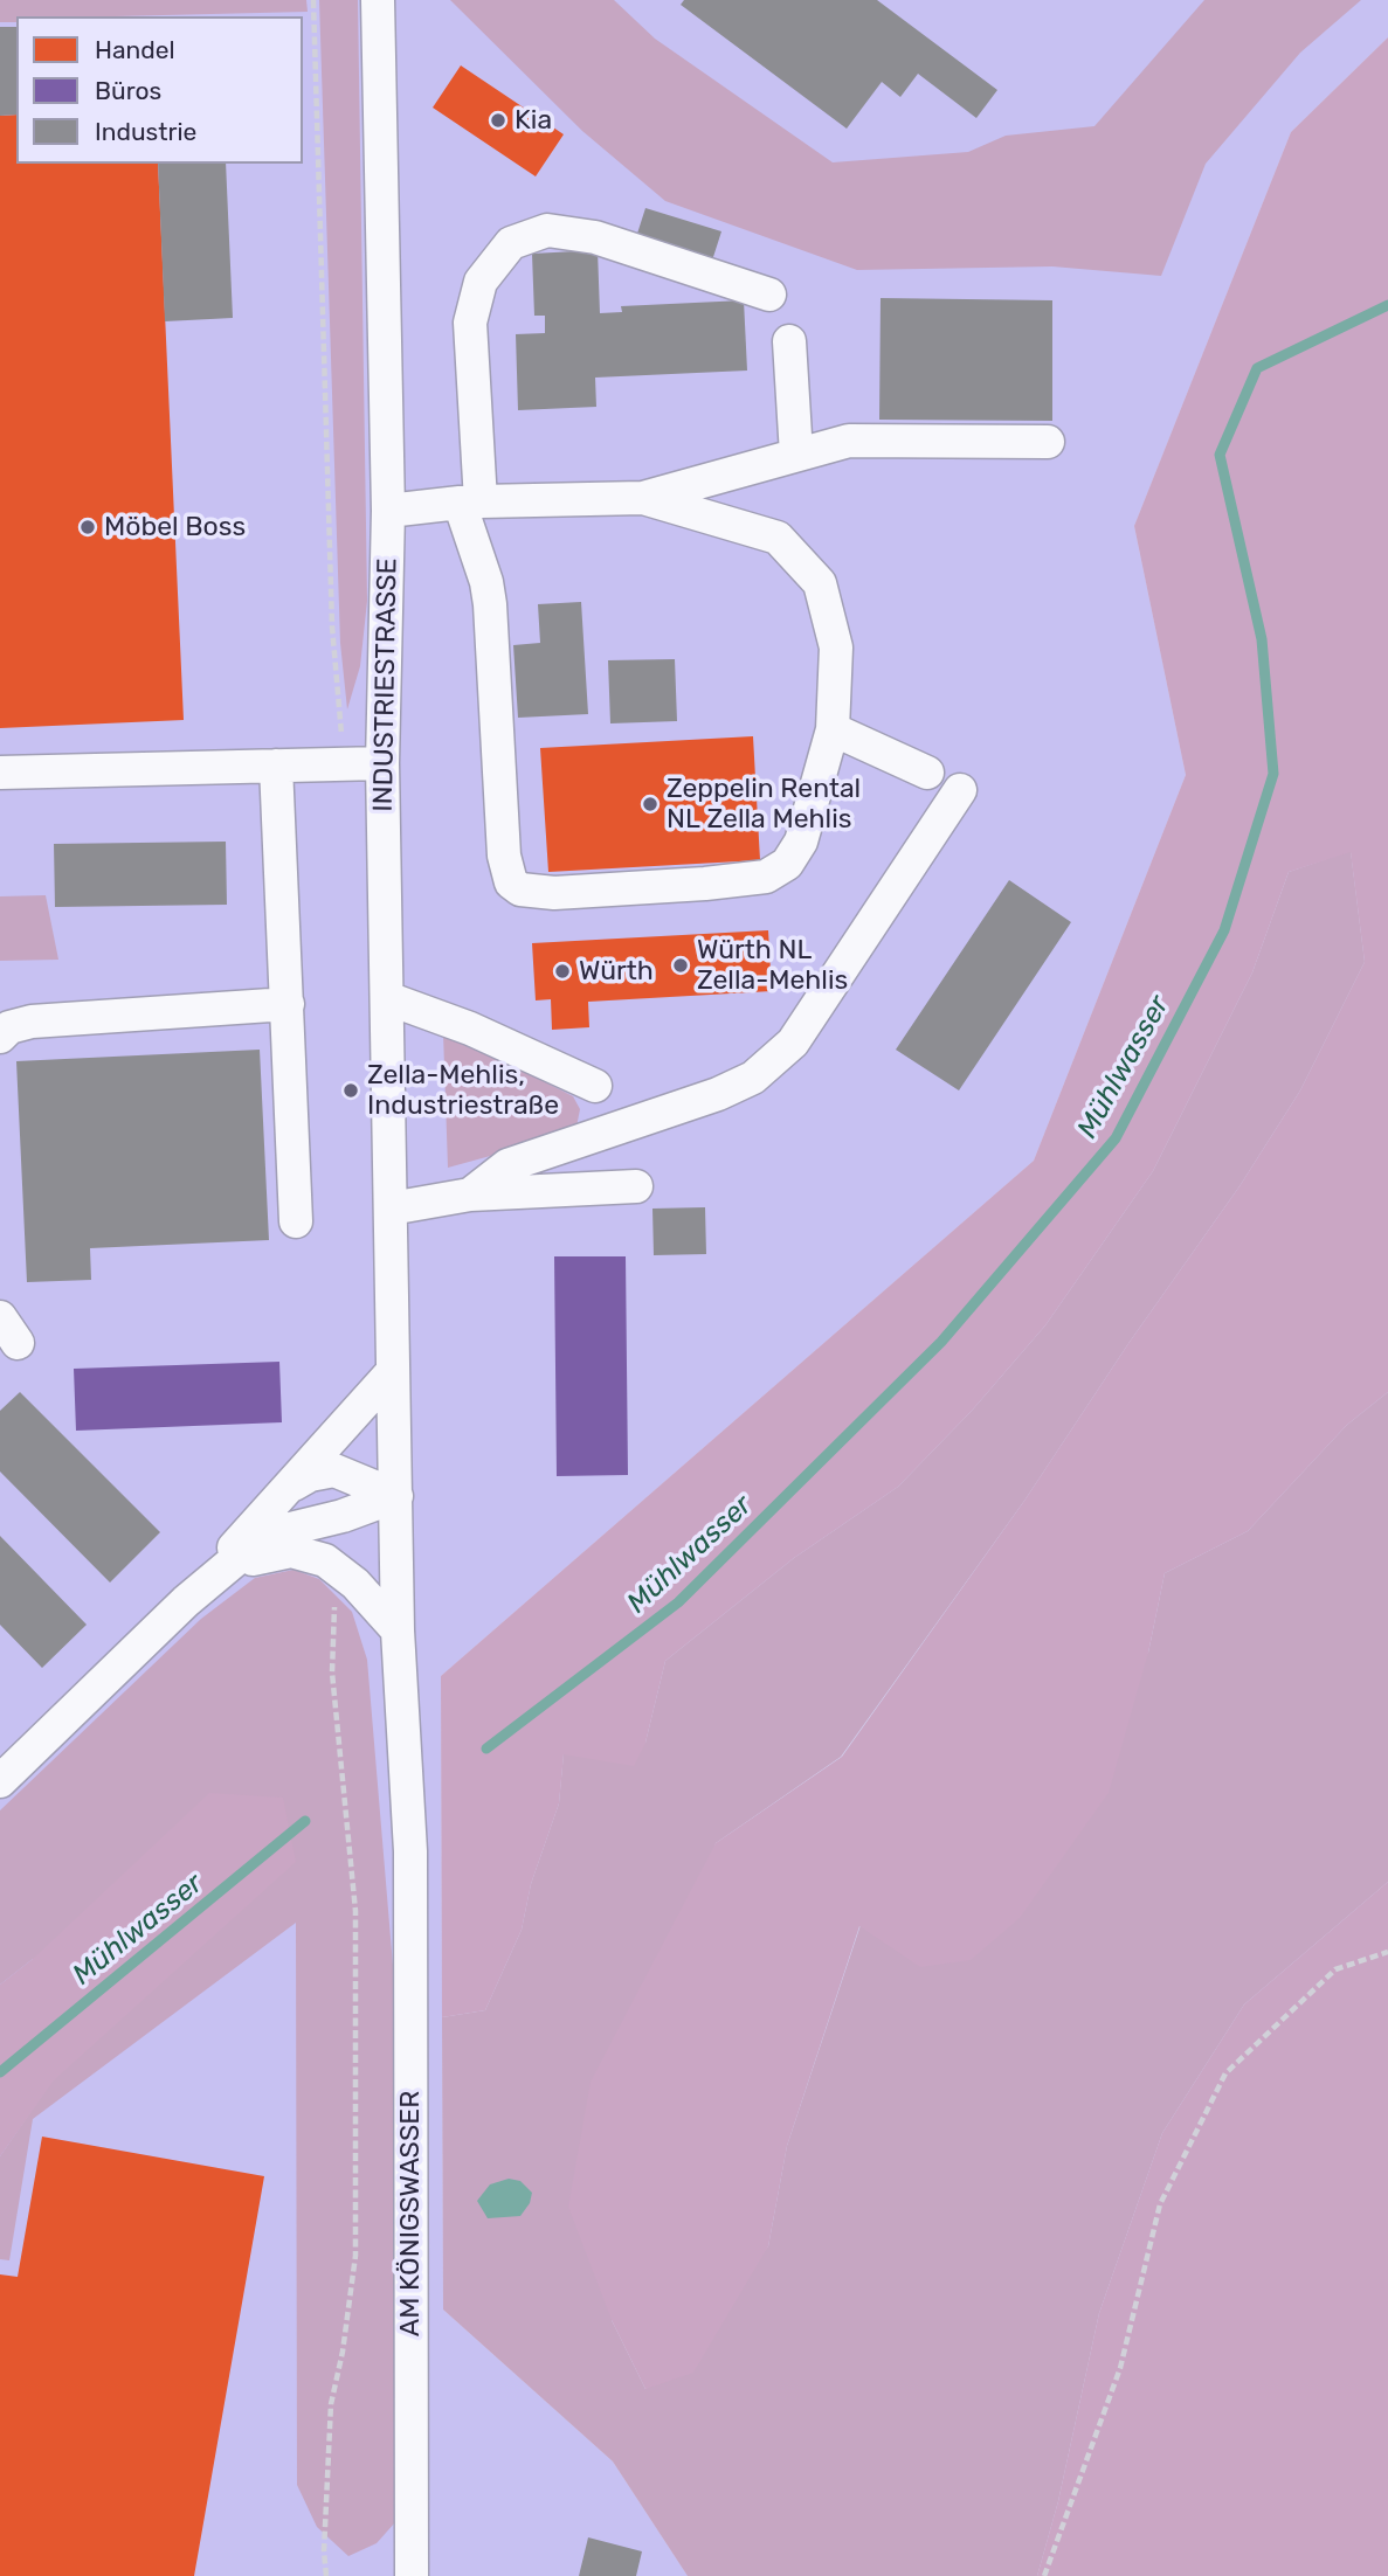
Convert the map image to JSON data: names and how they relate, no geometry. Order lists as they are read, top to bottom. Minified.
{"streets":{"street":["INDUSTRIESTRASSE","AM KÖNIGSWASSER"]},"crossings":[["INDUSTRIESTRASSE","AM KÖNIGSWASSER"]],"water":["Mühlwasser"],"places":["Kia","Möbel Boss","Zeppelin Rental NL Zella Mehlis","Würth NL Zella-Mehlis","Würth","Zella-Mehlis, Industriestraße"],"legend":["Handel","Büros","Industrie"]}
